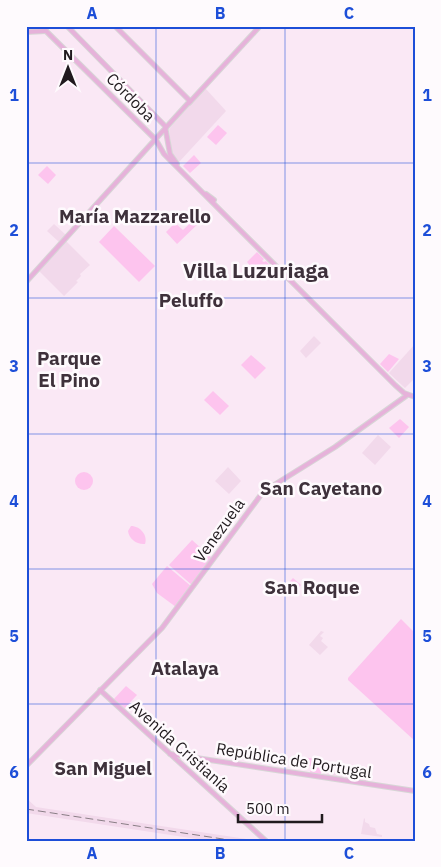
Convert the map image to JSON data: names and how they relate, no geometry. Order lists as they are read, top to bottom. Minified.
{"streets":{"main road":["Córdoba","Venezuela","Avenida Cristianía","República de Portugal"]},"crossings":[["Venezuela","Avenida Cristianía"],["Avenida Cristianía","República de Portugal"]],"districts":["María Mazzarello","Villa Luzuriaga","Peluffo","Parque El Pino","San Cayetano","San Roque","Atalaya","San Miguel"],"scale_bar":"500 m","north":"top","grid":{"columns":["A","B","C"],"rows":["1","2","3","4","5","6"]}}
